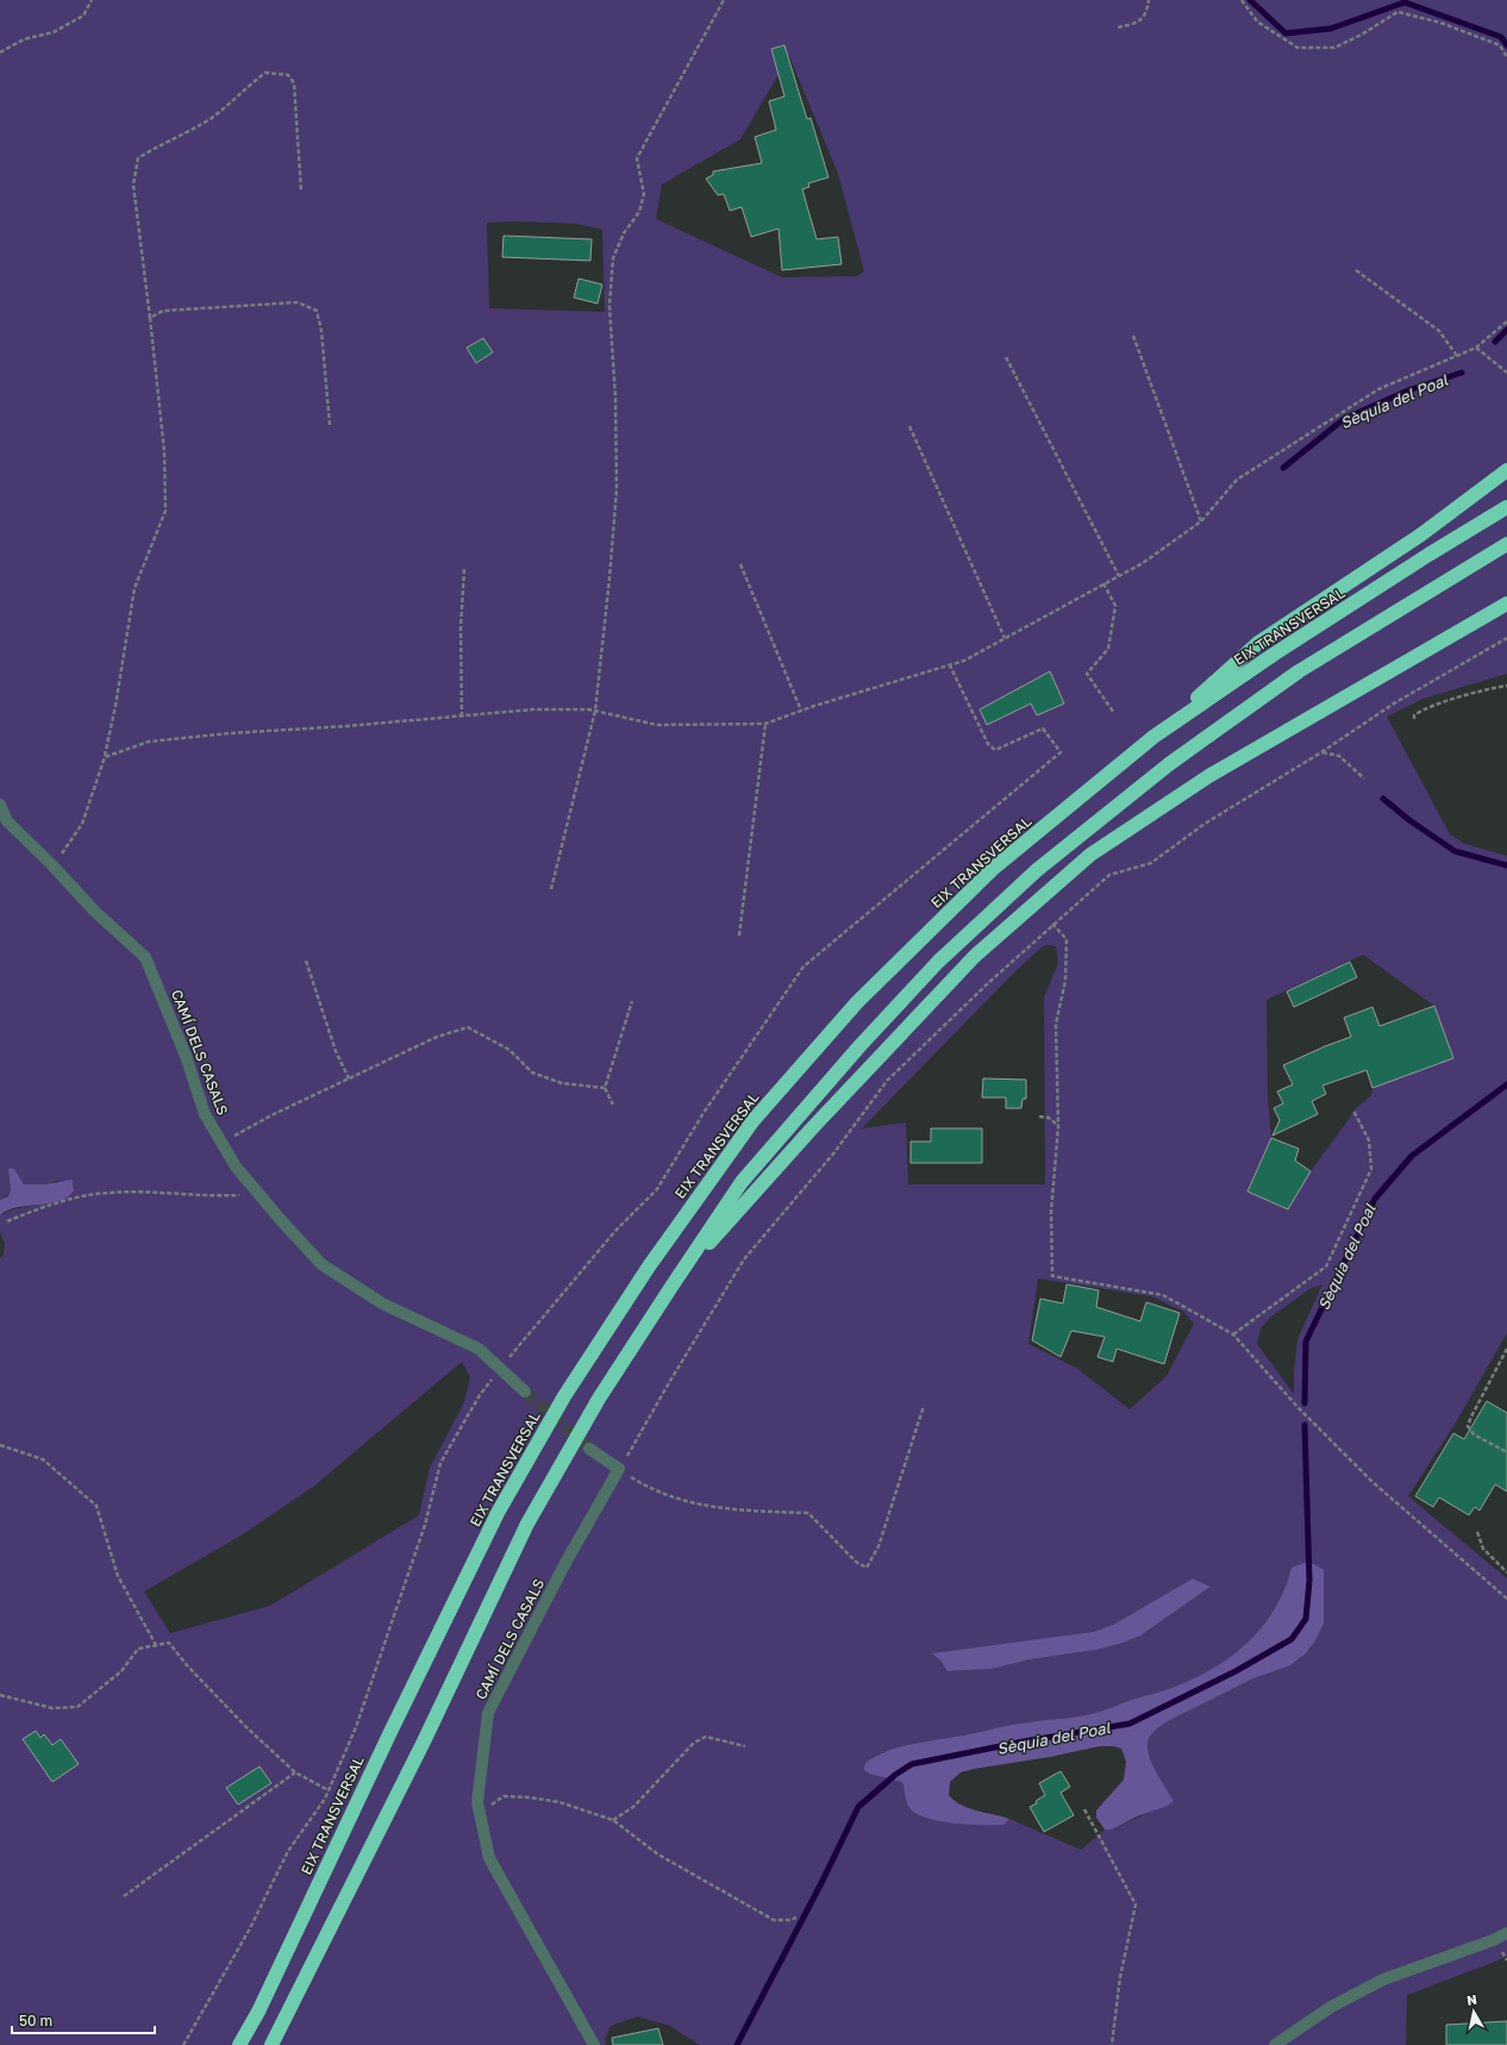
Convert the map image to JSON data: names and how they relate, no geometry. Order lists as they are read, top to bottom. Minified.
{"streets":{"highway":["EIX TRANSVERSAL"],"street":["CAMÍ DELS CASALS"]},"water":["Sèquia del Poal"],"scale_bar":"50 m","north":"top"}
